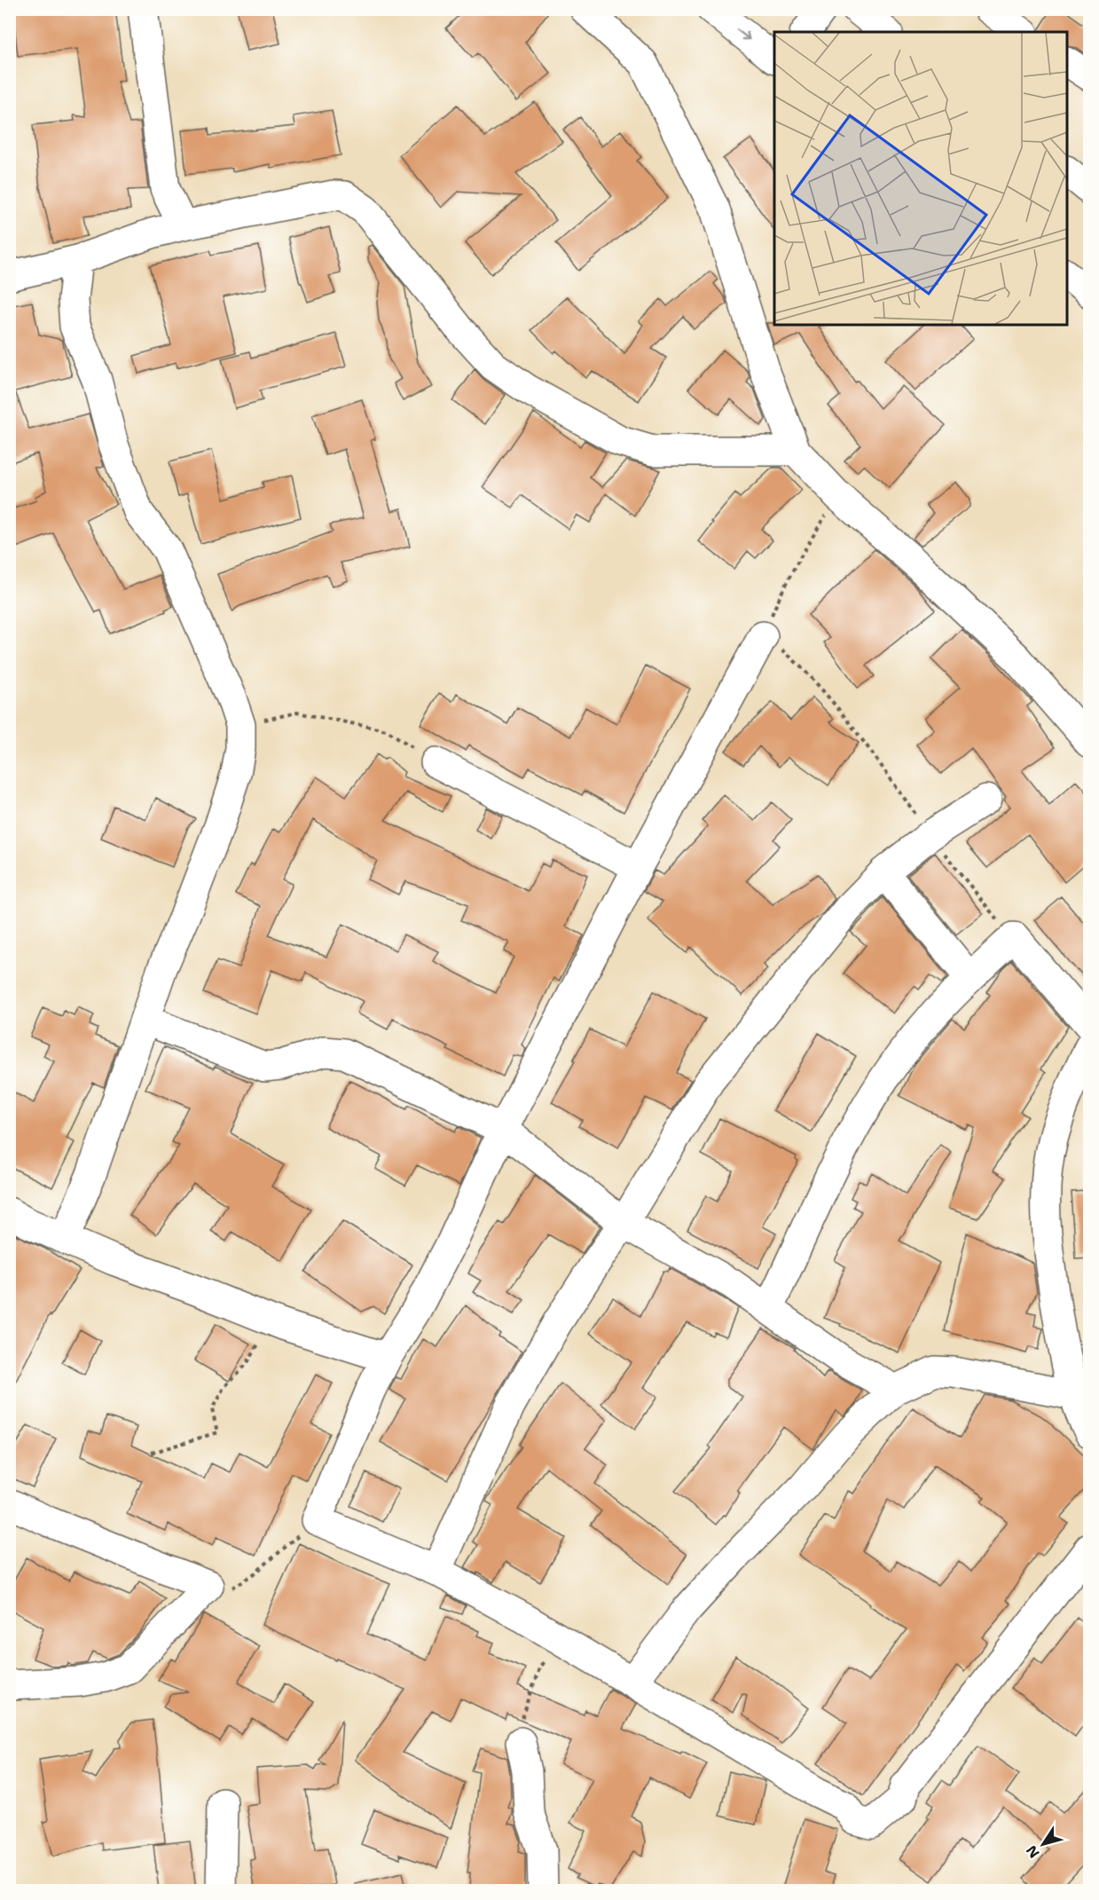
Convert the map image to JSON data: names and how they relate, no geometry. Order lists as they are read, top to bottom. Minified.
{"north":"bottom left"}
